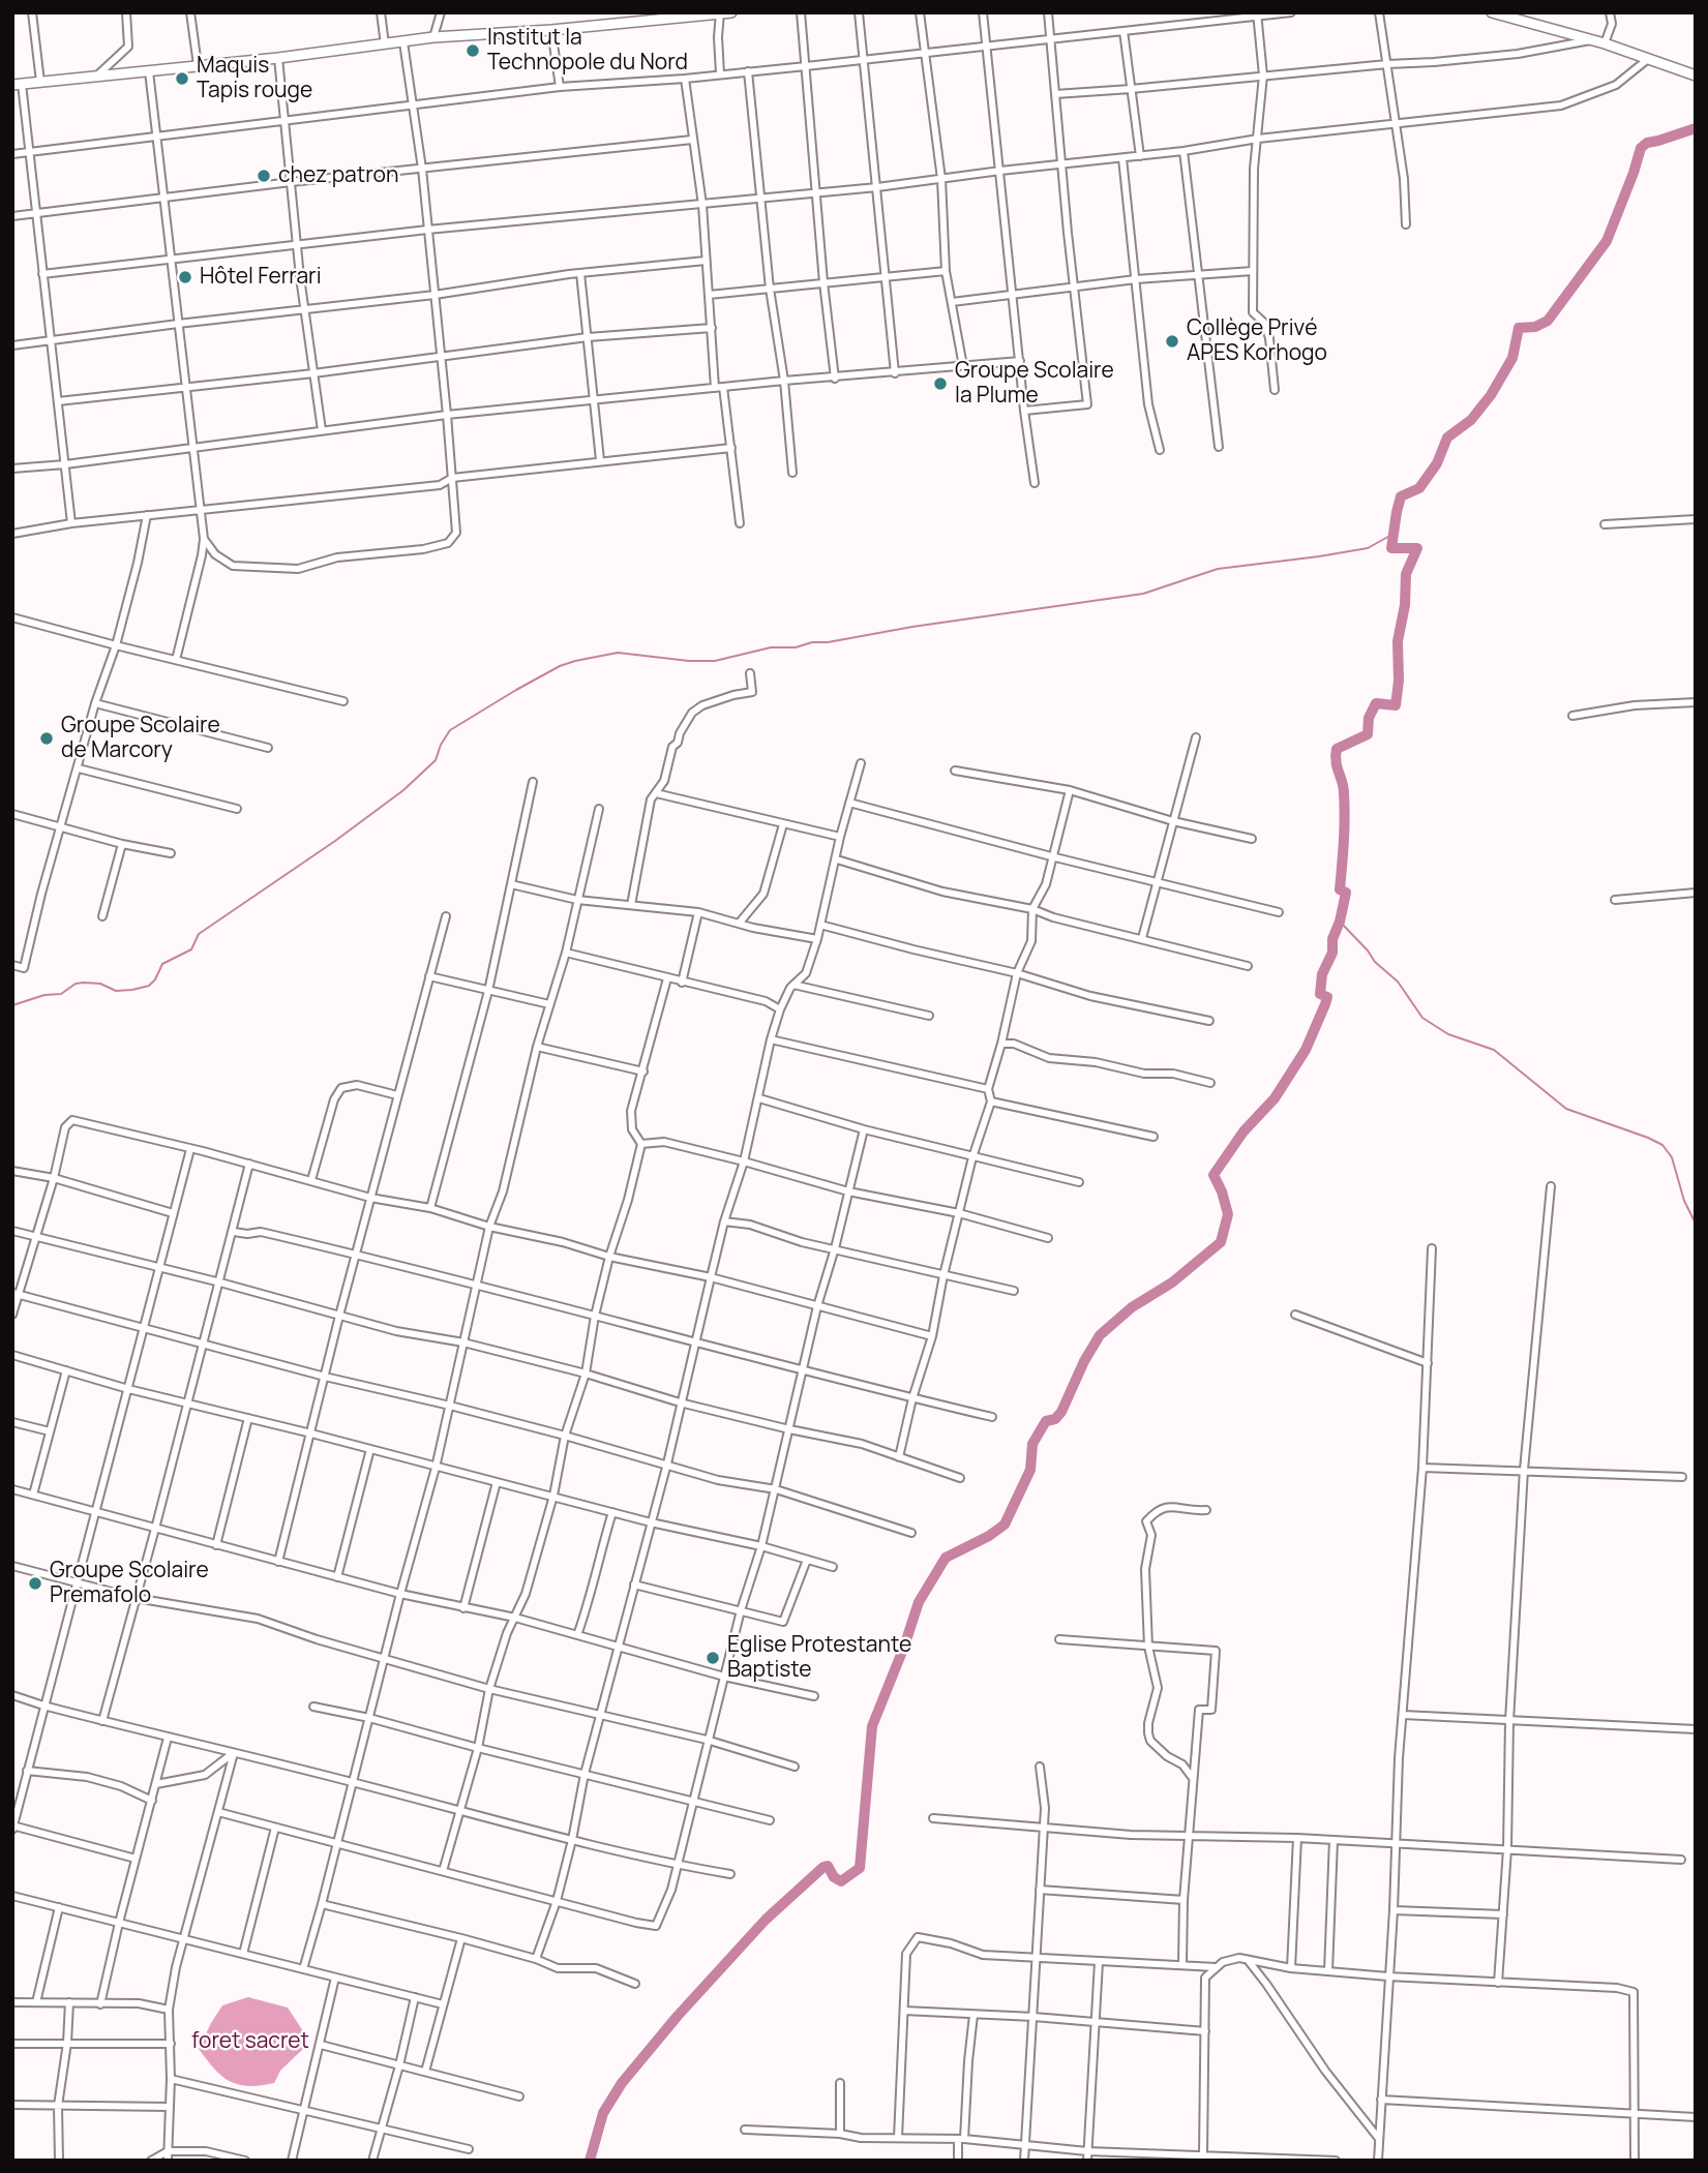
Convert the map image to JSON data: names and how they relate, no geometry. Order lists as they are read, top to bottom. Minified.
{"parks":["foret sacret"],"places":["Institut la Technopole du Nord","Maquis Tapis rouge","chez patron","Hôtel Ferrari","Collège Privé APES Korhogo","Groupe Scolaire la Plume","Groupe Scolaire de Marcory","Groupe Scolaire Premafolo","Eglise Protestante Baptiste"]}
